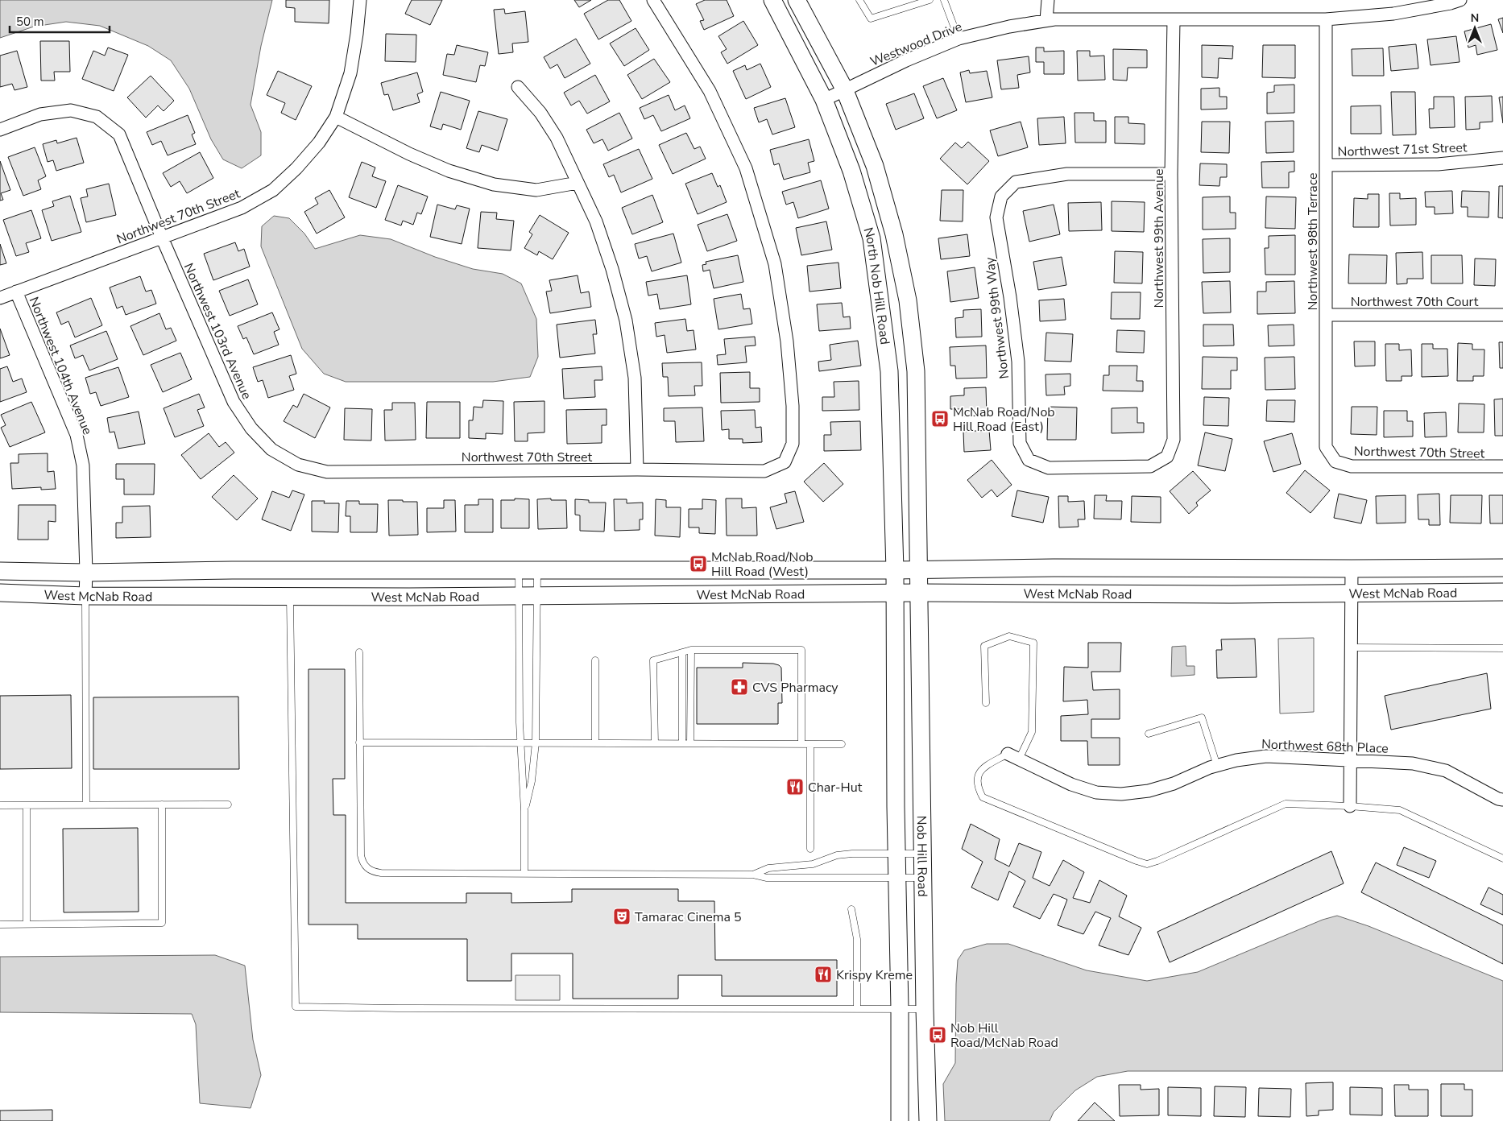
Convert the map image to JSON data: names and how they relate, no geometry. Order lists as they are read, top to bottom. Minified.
{"streets":{"main road":["North Nob Hill Road","West McNab Road","Nob Hill Road"],"street":["Westwood Drive","Northwest 71st Street","Northwest 70th Street","Northwest 99th Avenue","Northwest 98th Terrace","Northwest 70th Court","Northwest 99th Way","Northwest 103rd Avenue","Northwest 104th Avenue","Northwest 68th Place"]},"crossings":[["Westwood Drive","Northwest 99th Avenue"],["Westwood Drive","Northwest 98th Terrace"],["Westwood Drive","North Nob Hill Road"],["Northwest 71st Street","Northwest 98th Terrace"],["Northwest 70th Street","Northwest 98th Terrace"],["Northwest 70th Street","Northwest 103rd Avenue"],["Northwest 70th Street","Northwest 104th Avenue"],["Northwest 99th Avenue","Northwest 99th Way"],["Northwest 98th Terrace","Northwest 70th Court"],["North Nob Hill Road","West McNab Road"],["North Nob Hill Road","Nob Hill Road"],["Northwest 104th Avenue","West McNab Road"],["West McNab Road","Nob Hill Road"]],"places":{"bus stop":["McNab Road/Nob Hill Road (East)","McNab Road/Nob Hill Road (West)","Nob Hill Road/McNab Road"],"pharmacy":["CVS Pharmacy"],"restaurant":["Char-Hut","Krispy Kreme"],"theatre":["Tamarac Cinema 5"]},"scale_bar":"50 m","north":"top"}
